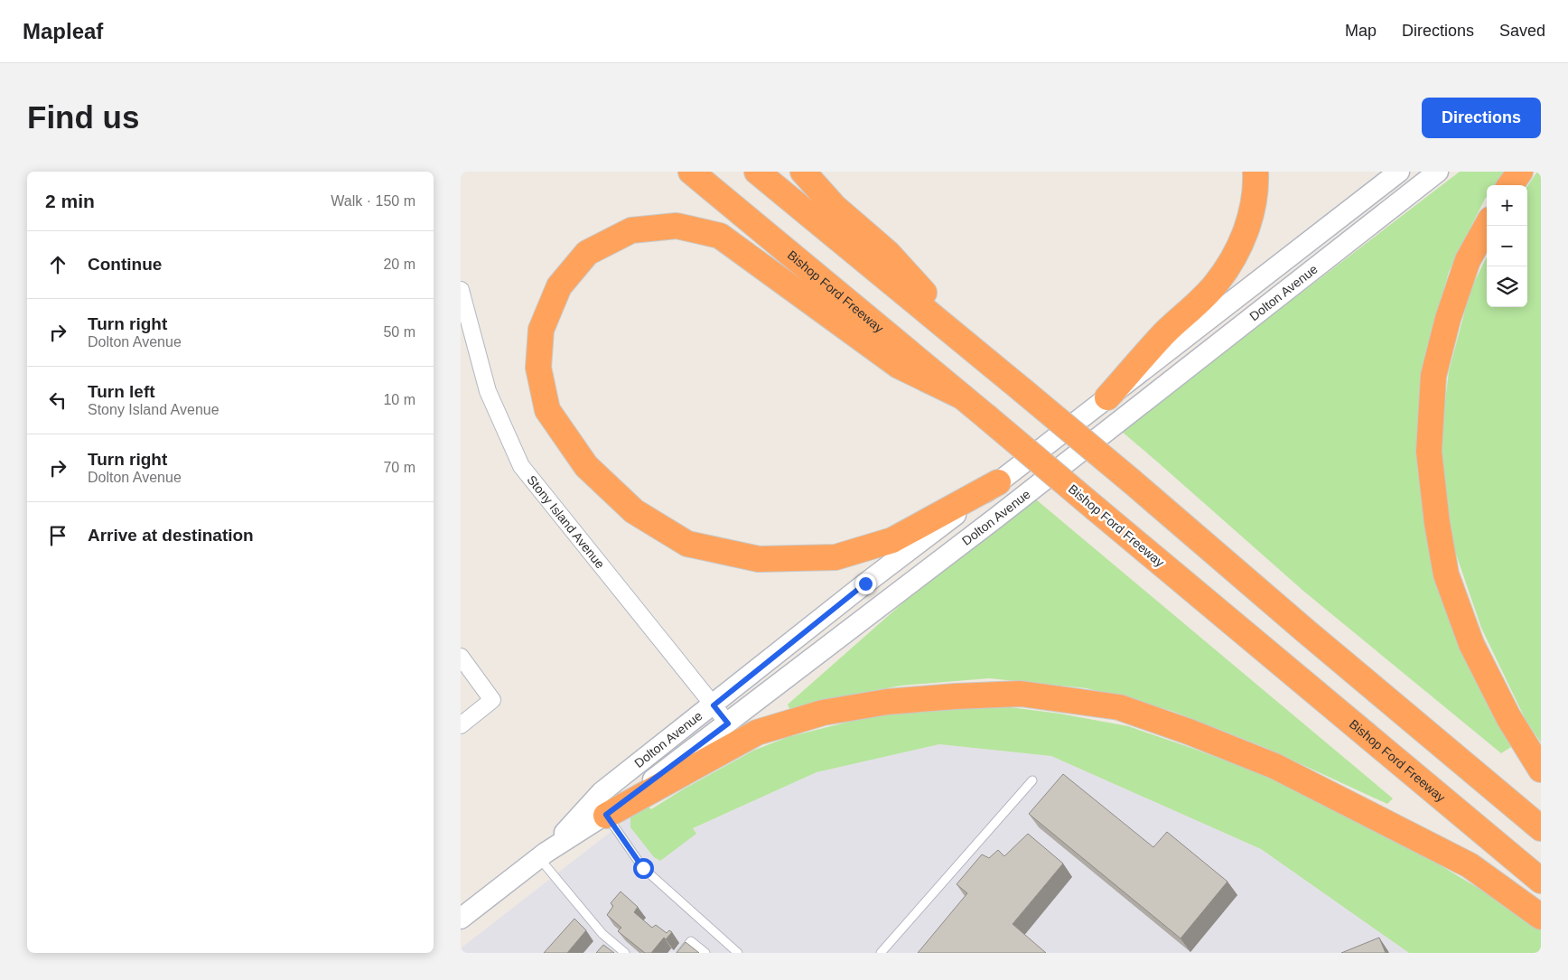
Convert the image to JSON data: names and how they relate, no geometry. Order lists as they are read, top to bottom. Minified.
{"streets":{"highway":["Bishop Ford Freeway"],"street":["Dolton Avenue","Stony Island Avenue"]},"crossings":[["Dolton Avenue","Stony Island Avenue"]],"page":{"header":"Mapleaf","nav":["Map","Directions","Saved"],"buttons":"Directions","title":"Find us","heading":["2 min","Walk · 150 m"],"map_buttons":["+","−"],"list":[["Continue","20 m"],["Turn right","Dolton Avenue","50 m"],["Turn left","Stony Island Avenue","10 m"],["Turn right","Dolton Avenue","70 m"],"Arrive at destination"]}}
